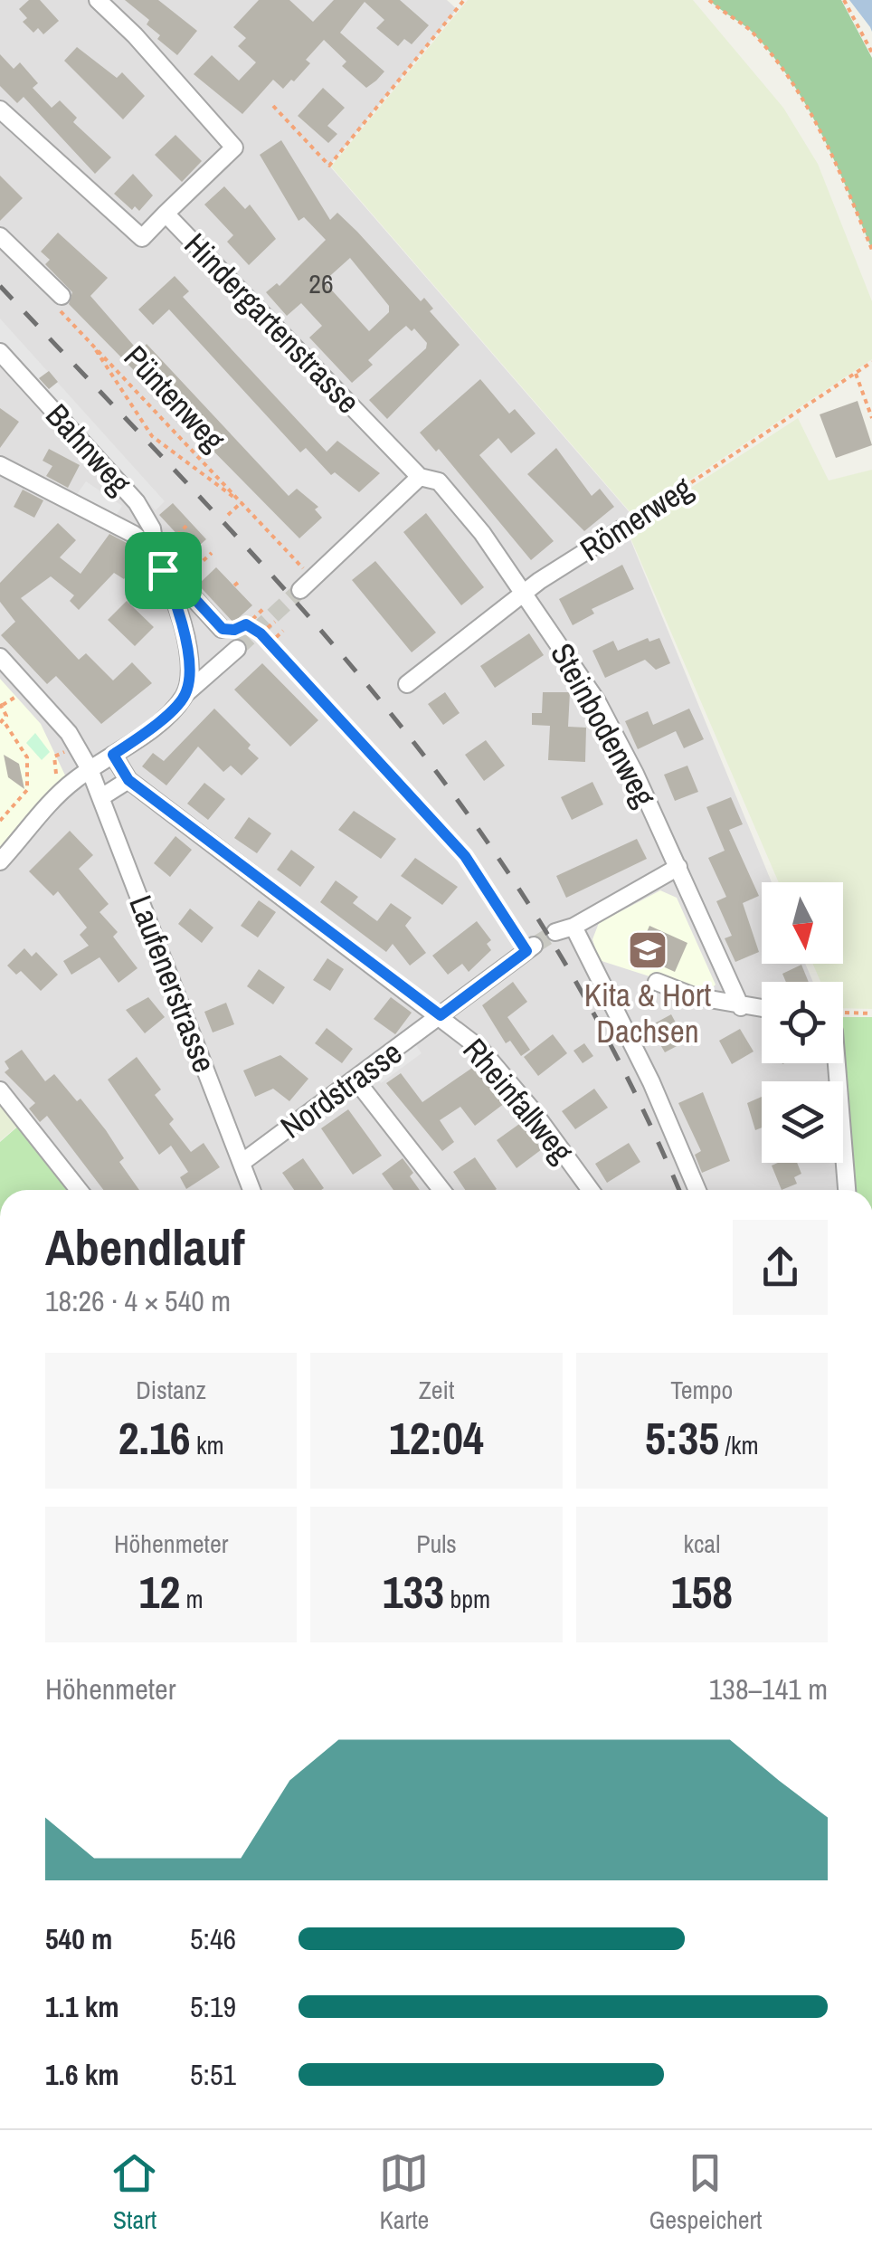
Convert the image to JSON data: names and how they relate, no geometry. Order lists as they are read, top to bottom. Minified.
{"streets":{"street":["Hindergartenstrasse","Bahnweg","Römerweg","Steinbodenweg","Laufenerstrasse","Nordstrasse","Rheinfallweg"],"path":["Püntenweg"]},"crossings":[["Hindergartenstrasse","Steinbodenweg"],["Römerweg","Steinbodenweg"],["Laufenerstrasse","Nordstrasse"],["Nordstrasse","Rheinfallweg"]],"places":{"school or university":["Kita & Hort Dachsen"]},"house_numbers":["26"],"north":"bottom","page":{"heading":["Abendlauf","18:26 · 4 × 540 m"],"stats":[["Distanz","2.16 km"],["Zeit","12:04"],["Tempo","5:35 /km"],["Höhenmeter","12 m"],["Puls","133 bpm"],["kcal","158"]],"chart":["Höhenmeter","138–141 m"],"list":[{"name":"540 m","note":"5:46"},{"name":"1.1 km","note":"5:19"},{"name":"1.6 km","note":"5:51"}],"tabs":["Start","Karte","Gespeichert"]}}
